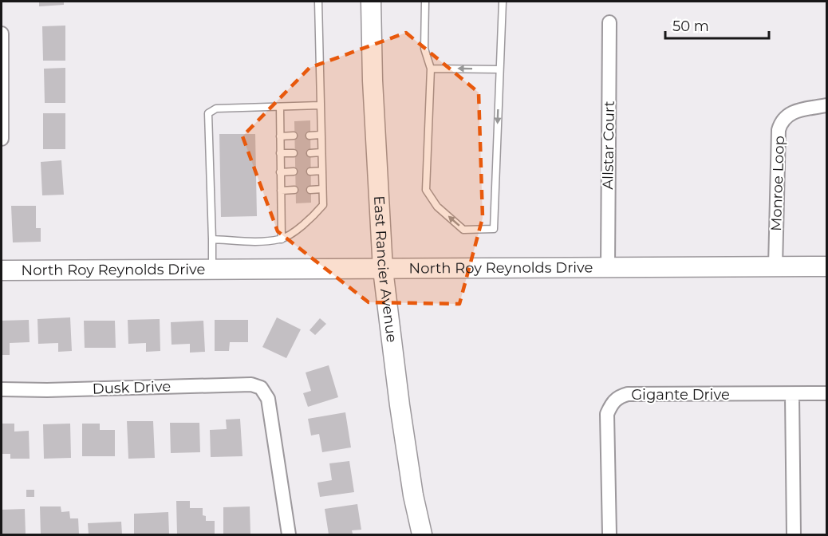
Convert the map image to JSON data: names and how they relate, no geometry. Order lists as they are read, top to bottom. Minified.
{"streets":{"street":["Allstar Court","Monroe Loop","East Rancier Avenue","North Roy Reynolds Drive","Dusk Drive","Gigante Drive"]},"crossings":[["Allstar Court","North Roy Reynolds Drive"],["Monroe Loop","North Roy Reynolds Drive"],["East Rancier Avenue","North Roy Reynolds Drive"]],"scale_bar":"50 m"}
